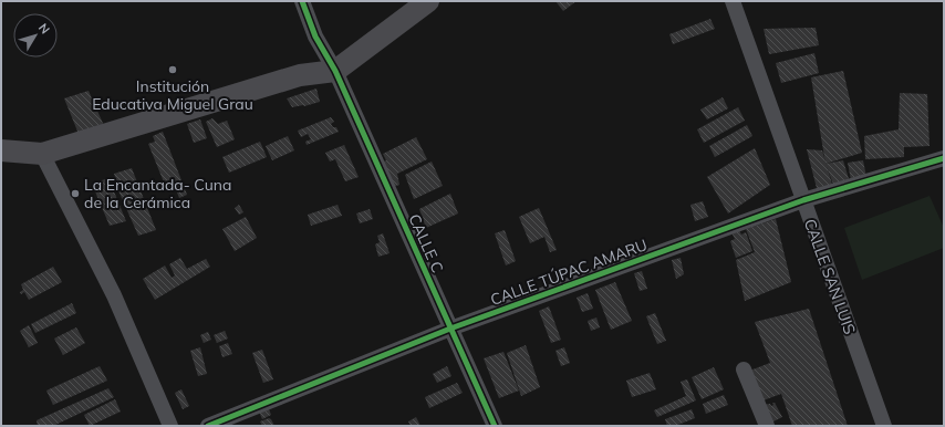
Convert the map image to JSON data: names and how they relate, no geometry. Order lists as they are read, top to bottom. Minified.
{"streets":{"street":["CALLE C","CALLE TÚPAC AMARU","CALLE SAN LUIS"]},"crossings":[["CALLE C","CALLE TÚPAC AMARU"],["CALLE TÚPAC AMARU","CALLE SAN LUIS"]],"places":["Institución Educativa Miguel Grau","La Encantada- Cuna de la Cerámica"],"north":"top right"}
